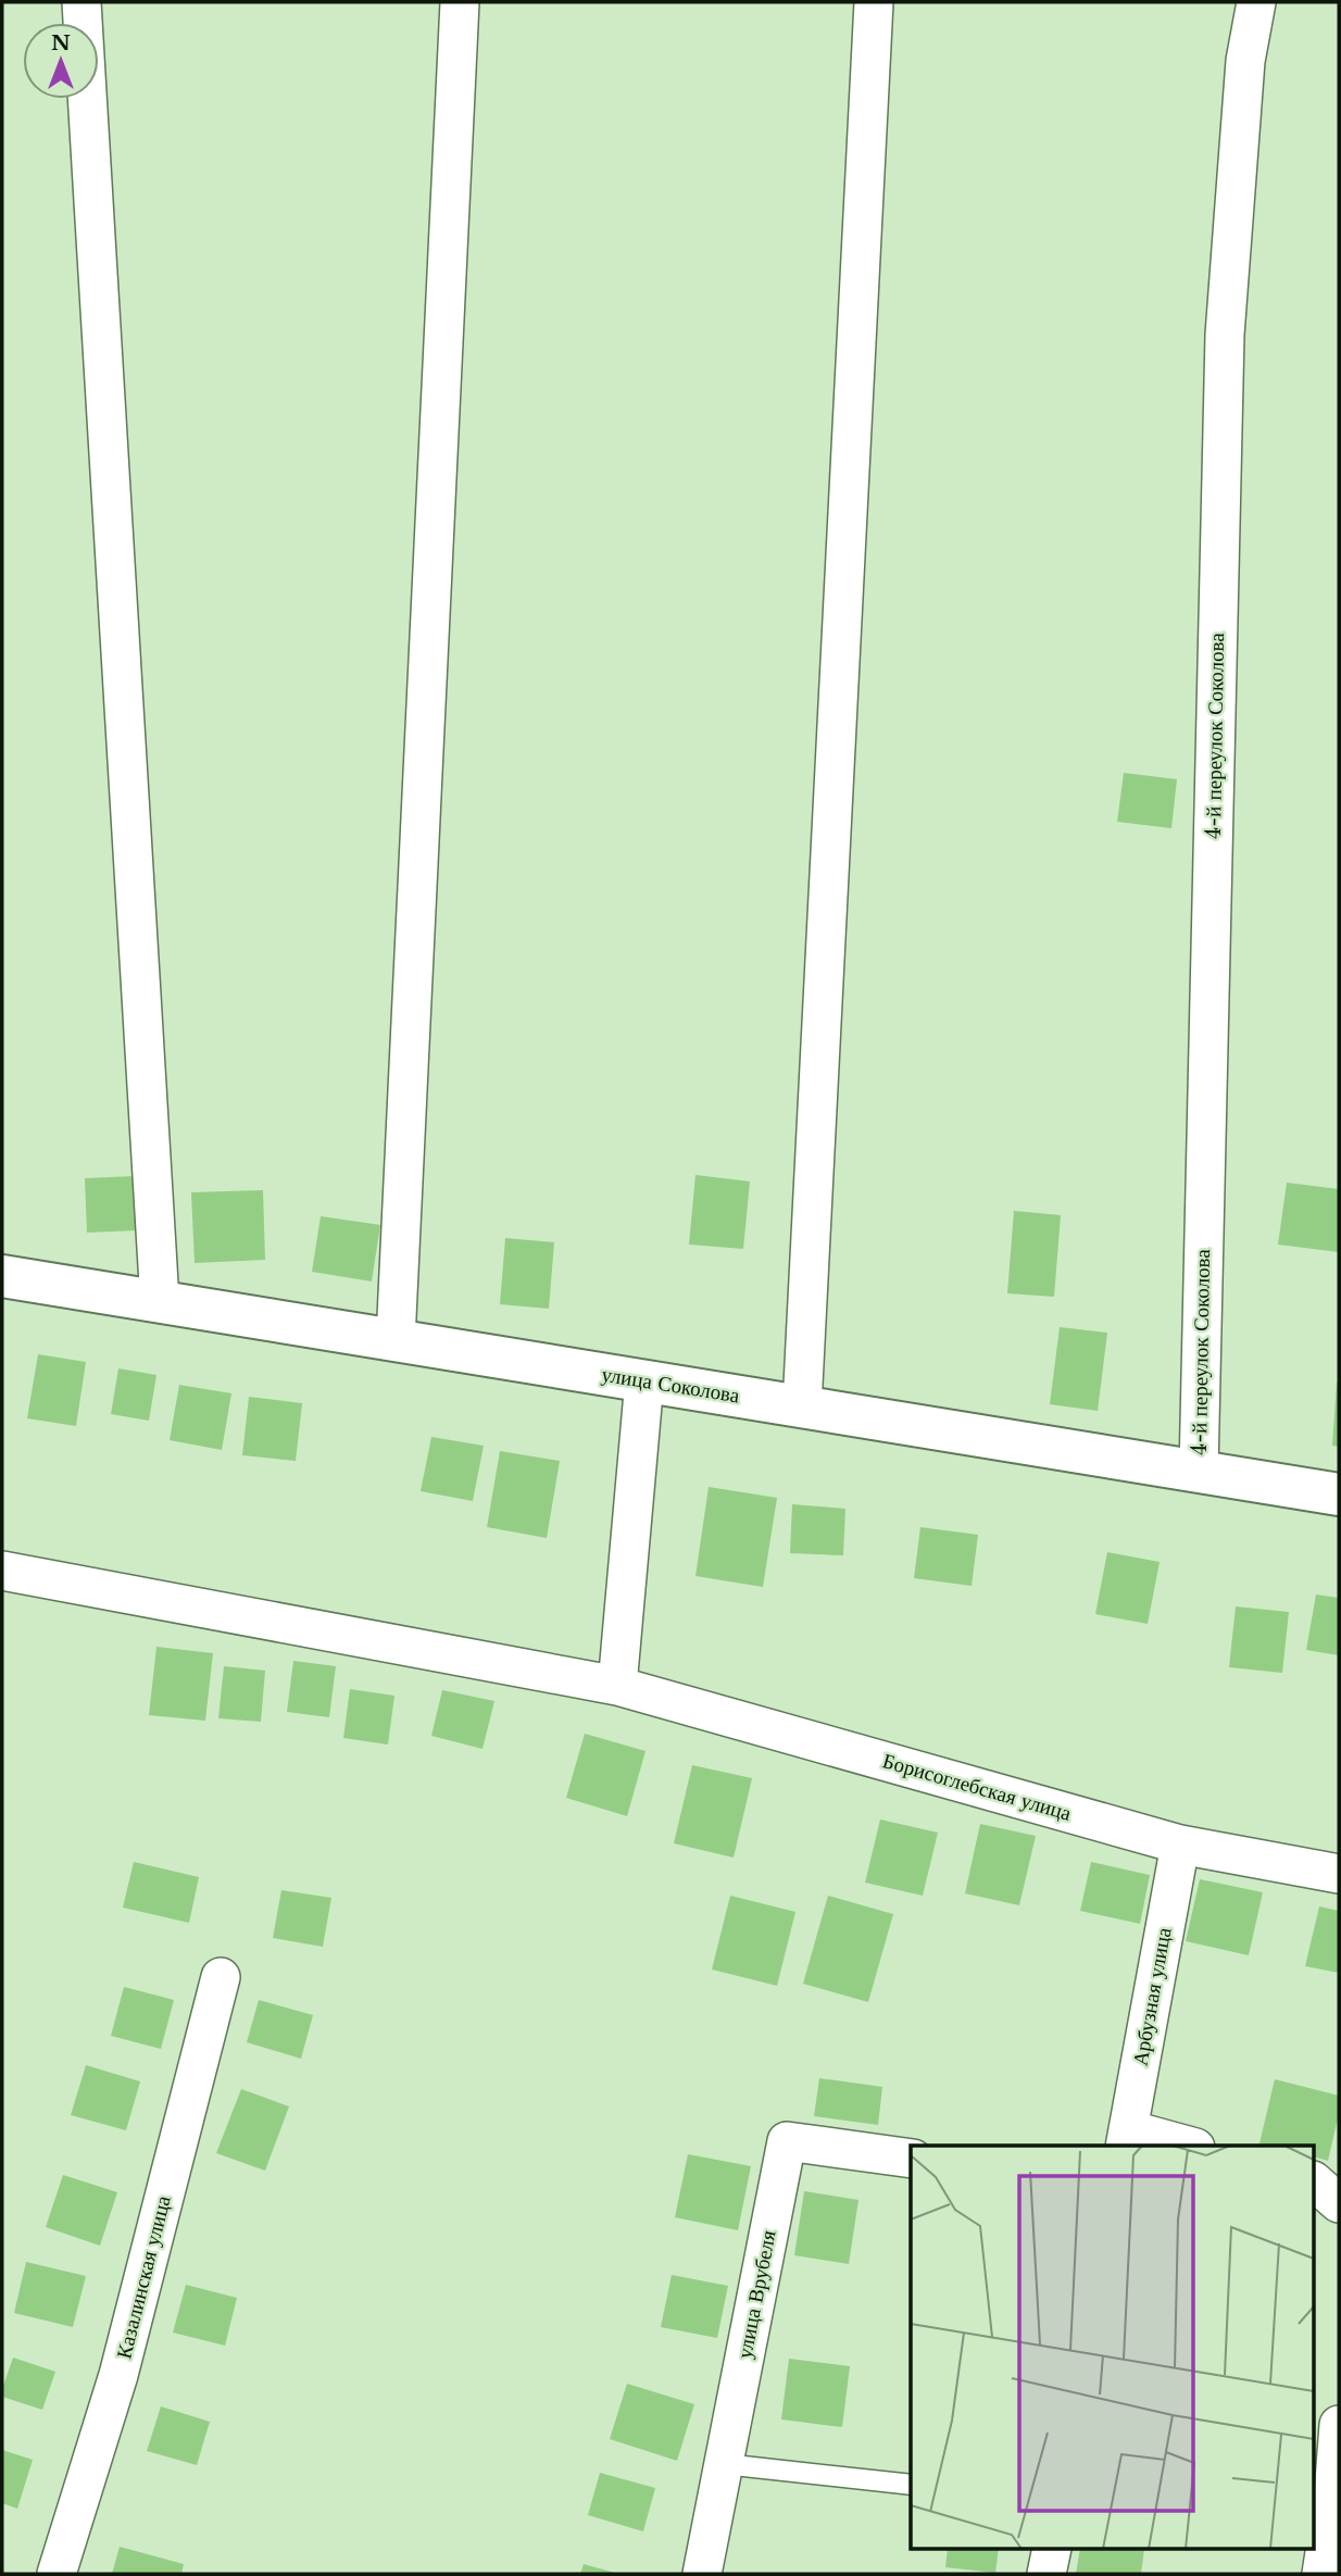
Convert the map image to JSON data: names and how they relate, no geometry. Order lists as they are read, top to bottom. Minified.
{"streets":{"main road":["улица Соколова"],"street":["4-й переулок Соколова","Борисоглебская улица","Арбузная улица","Казалинская улица","улица Врубеля"]},"crossings":[["4-й переулок Соколова","улица Соколова"],["Борисоглебская улица","Арбузная улица"]],"north":"top"}
